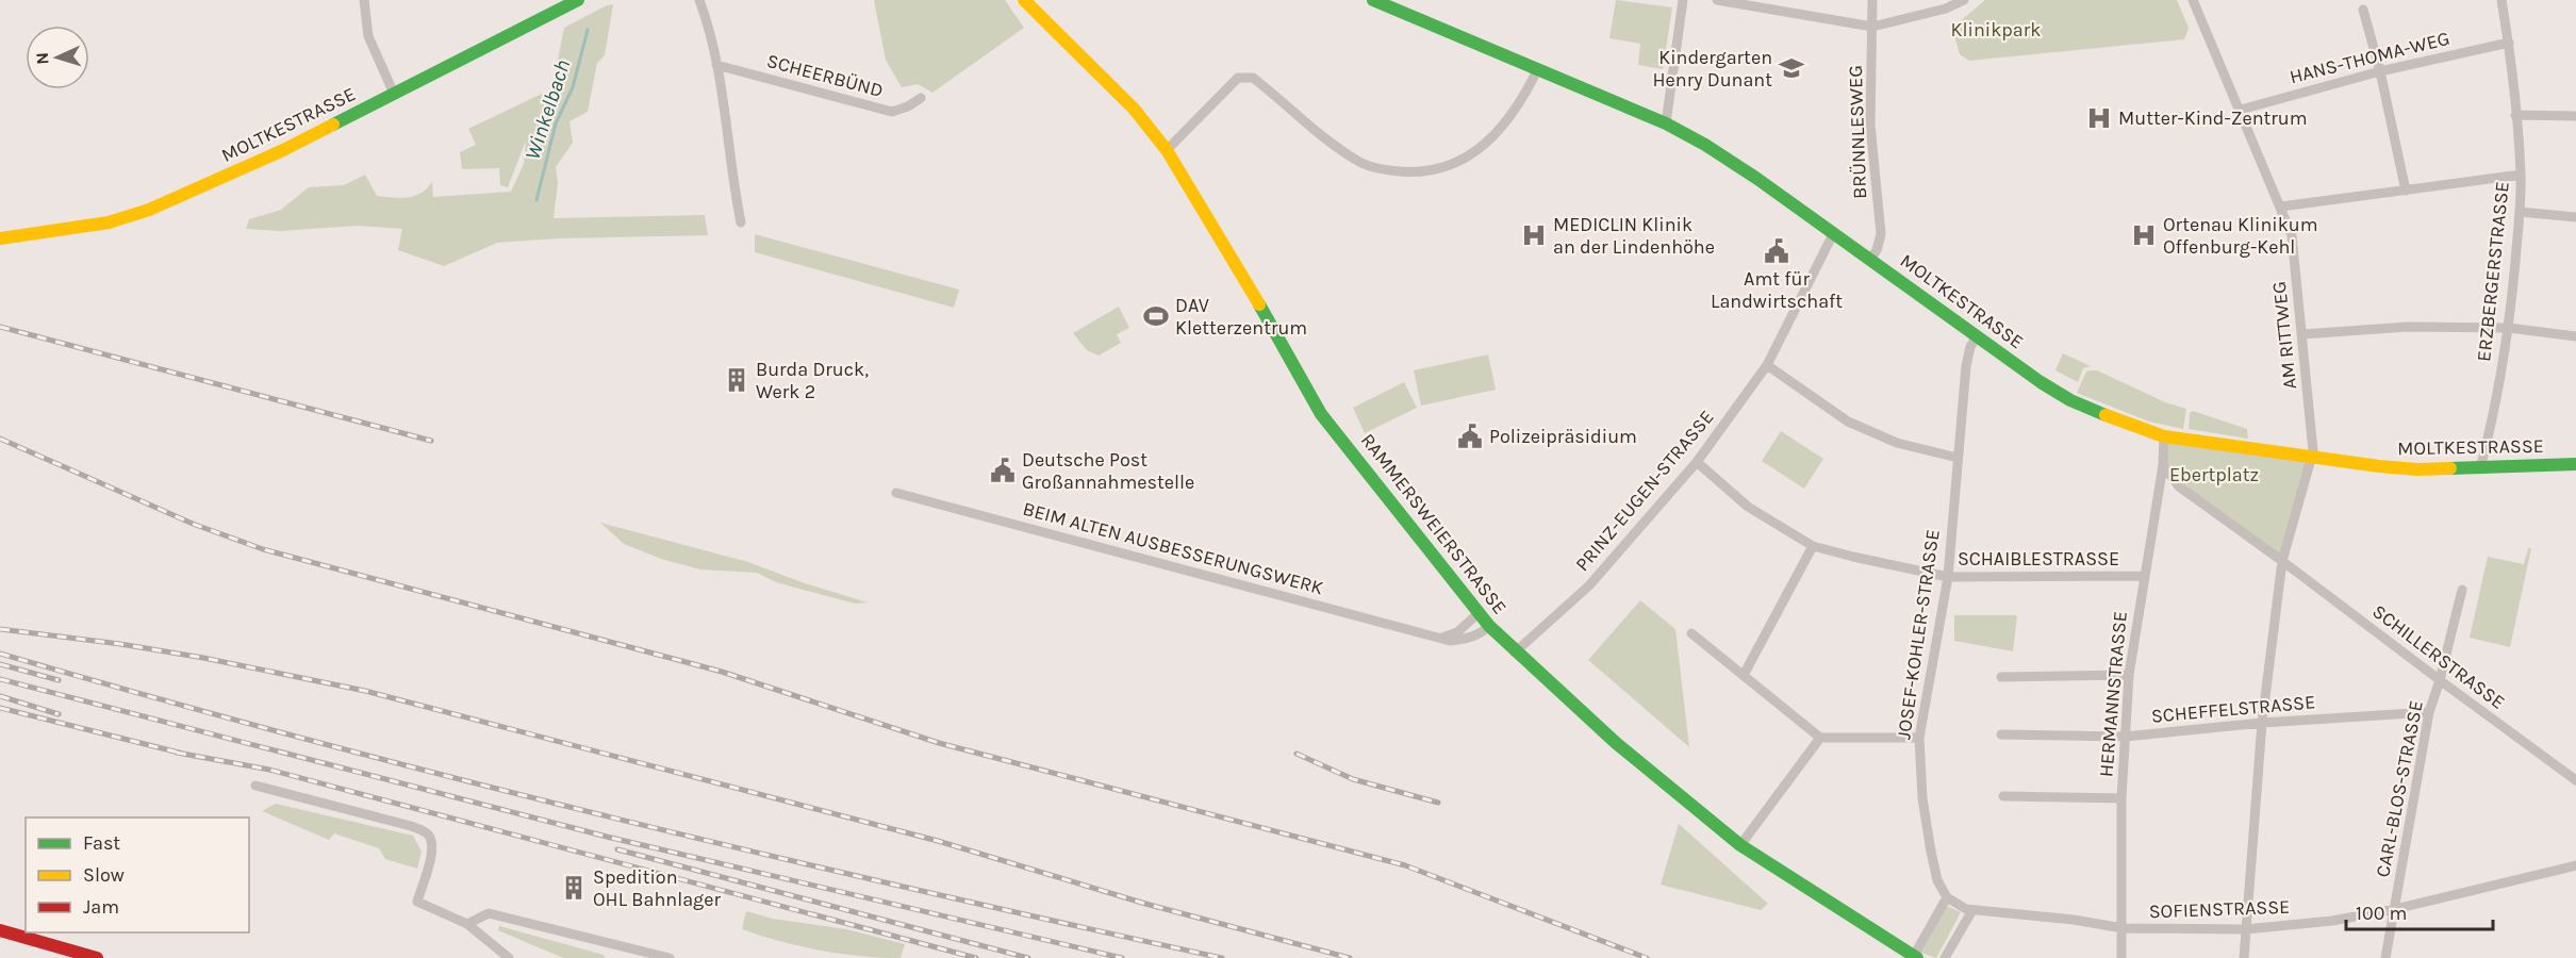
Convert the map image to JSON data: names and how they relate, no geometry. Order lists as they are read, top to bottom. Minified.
{"streets":{"street":["HANS-THOMA-WEG","SCHEERBÜND","MOLTKESTRASSE","BRÜNNLESWEG","ERZBERGERSTRASSE","AM RITTWEG","PRINZ-EUGEN-STRASSE","RAMMERSWEIERSTRASSE","BEIM ALTEN AUSBESSERUNGSWERK","SCHAIBLESTRASSE","JOSEF-KOHLER-STRASSE","SCHILLERSTRASSE","HERMANNSTRASSE","SCHEFFELSTRASSE","CARL-BLOS-STRASSE","SOFIENSTRASSE"]},"crossings":[["HANS-THOMA-WEG","ERZBERGERSTRASSE"],["HANS-THOMA-WEG","AM RITTWEG"],["MOLTKESTRASSE","BRÜNNLESWEG"],["MOLTKESTRASSE","ERZBERGERSTRASSE"],["MOLTKESTRASSE","AM RITTWEG"],["MOLTKESTRASSE","PRINZ-EUGEN-STRASSE"],["MOLTKESTRASSE","JOSEF-KOHLER-STRASSE"],["MOLTKESTRASSE","HERMANNSTRASSE"],["PRINZ-EUGEN-STRASSE","RAMMERSWEIERSTRASSE"],["PRINZ-EUGEN-STRASSE","SCHAIBLESTRASSE"],["RAMMERSWEIERSTRASSE","BEIM ALTEN AUSBESSERUNGSWERK"],["SCHAIBLESTRASSE","JOSEF-KOHLER-STRASSE"],["SCHAIBLESTRASSE","HERMANNSTRASSE"],["SCHILLERSTRASSE","CARL-BLOS-STRASSE"],["HERMANNSTRASSE","SCHEFFELSTRASSE"],["HERMANNSTRASSE","SOFIENSTRASSE"],["SCHEFFELSTRASSE","CARL-BLOS-STRASSE"],["CARL-BLOS-STRASSE","SOFIENSTRASSE"]],"water":["Winkelbach"],"parks":["Klinikpark","Ebertplatz"],"places":{"school or university":["Kindergarten Henry Dunant"],"hospital":["Mutter-Kind-Zentrum","MEDICLIN Klinik an der Lindenhöhe","Ortenau Klinikum Offenburg-Kehl"],"public building":["Amt für Landwirtschaft","Polizeipräsidium","Deutsche Post Großannahmestelle"],"sports":["DAV Kletterzentrum"],"building":["Burda Druck, Werk 2","Spedition OHL Bahnlager"]},"legend":["Fast","Slow","Jam"],"scale_bar":"100 m","north":"left"}
